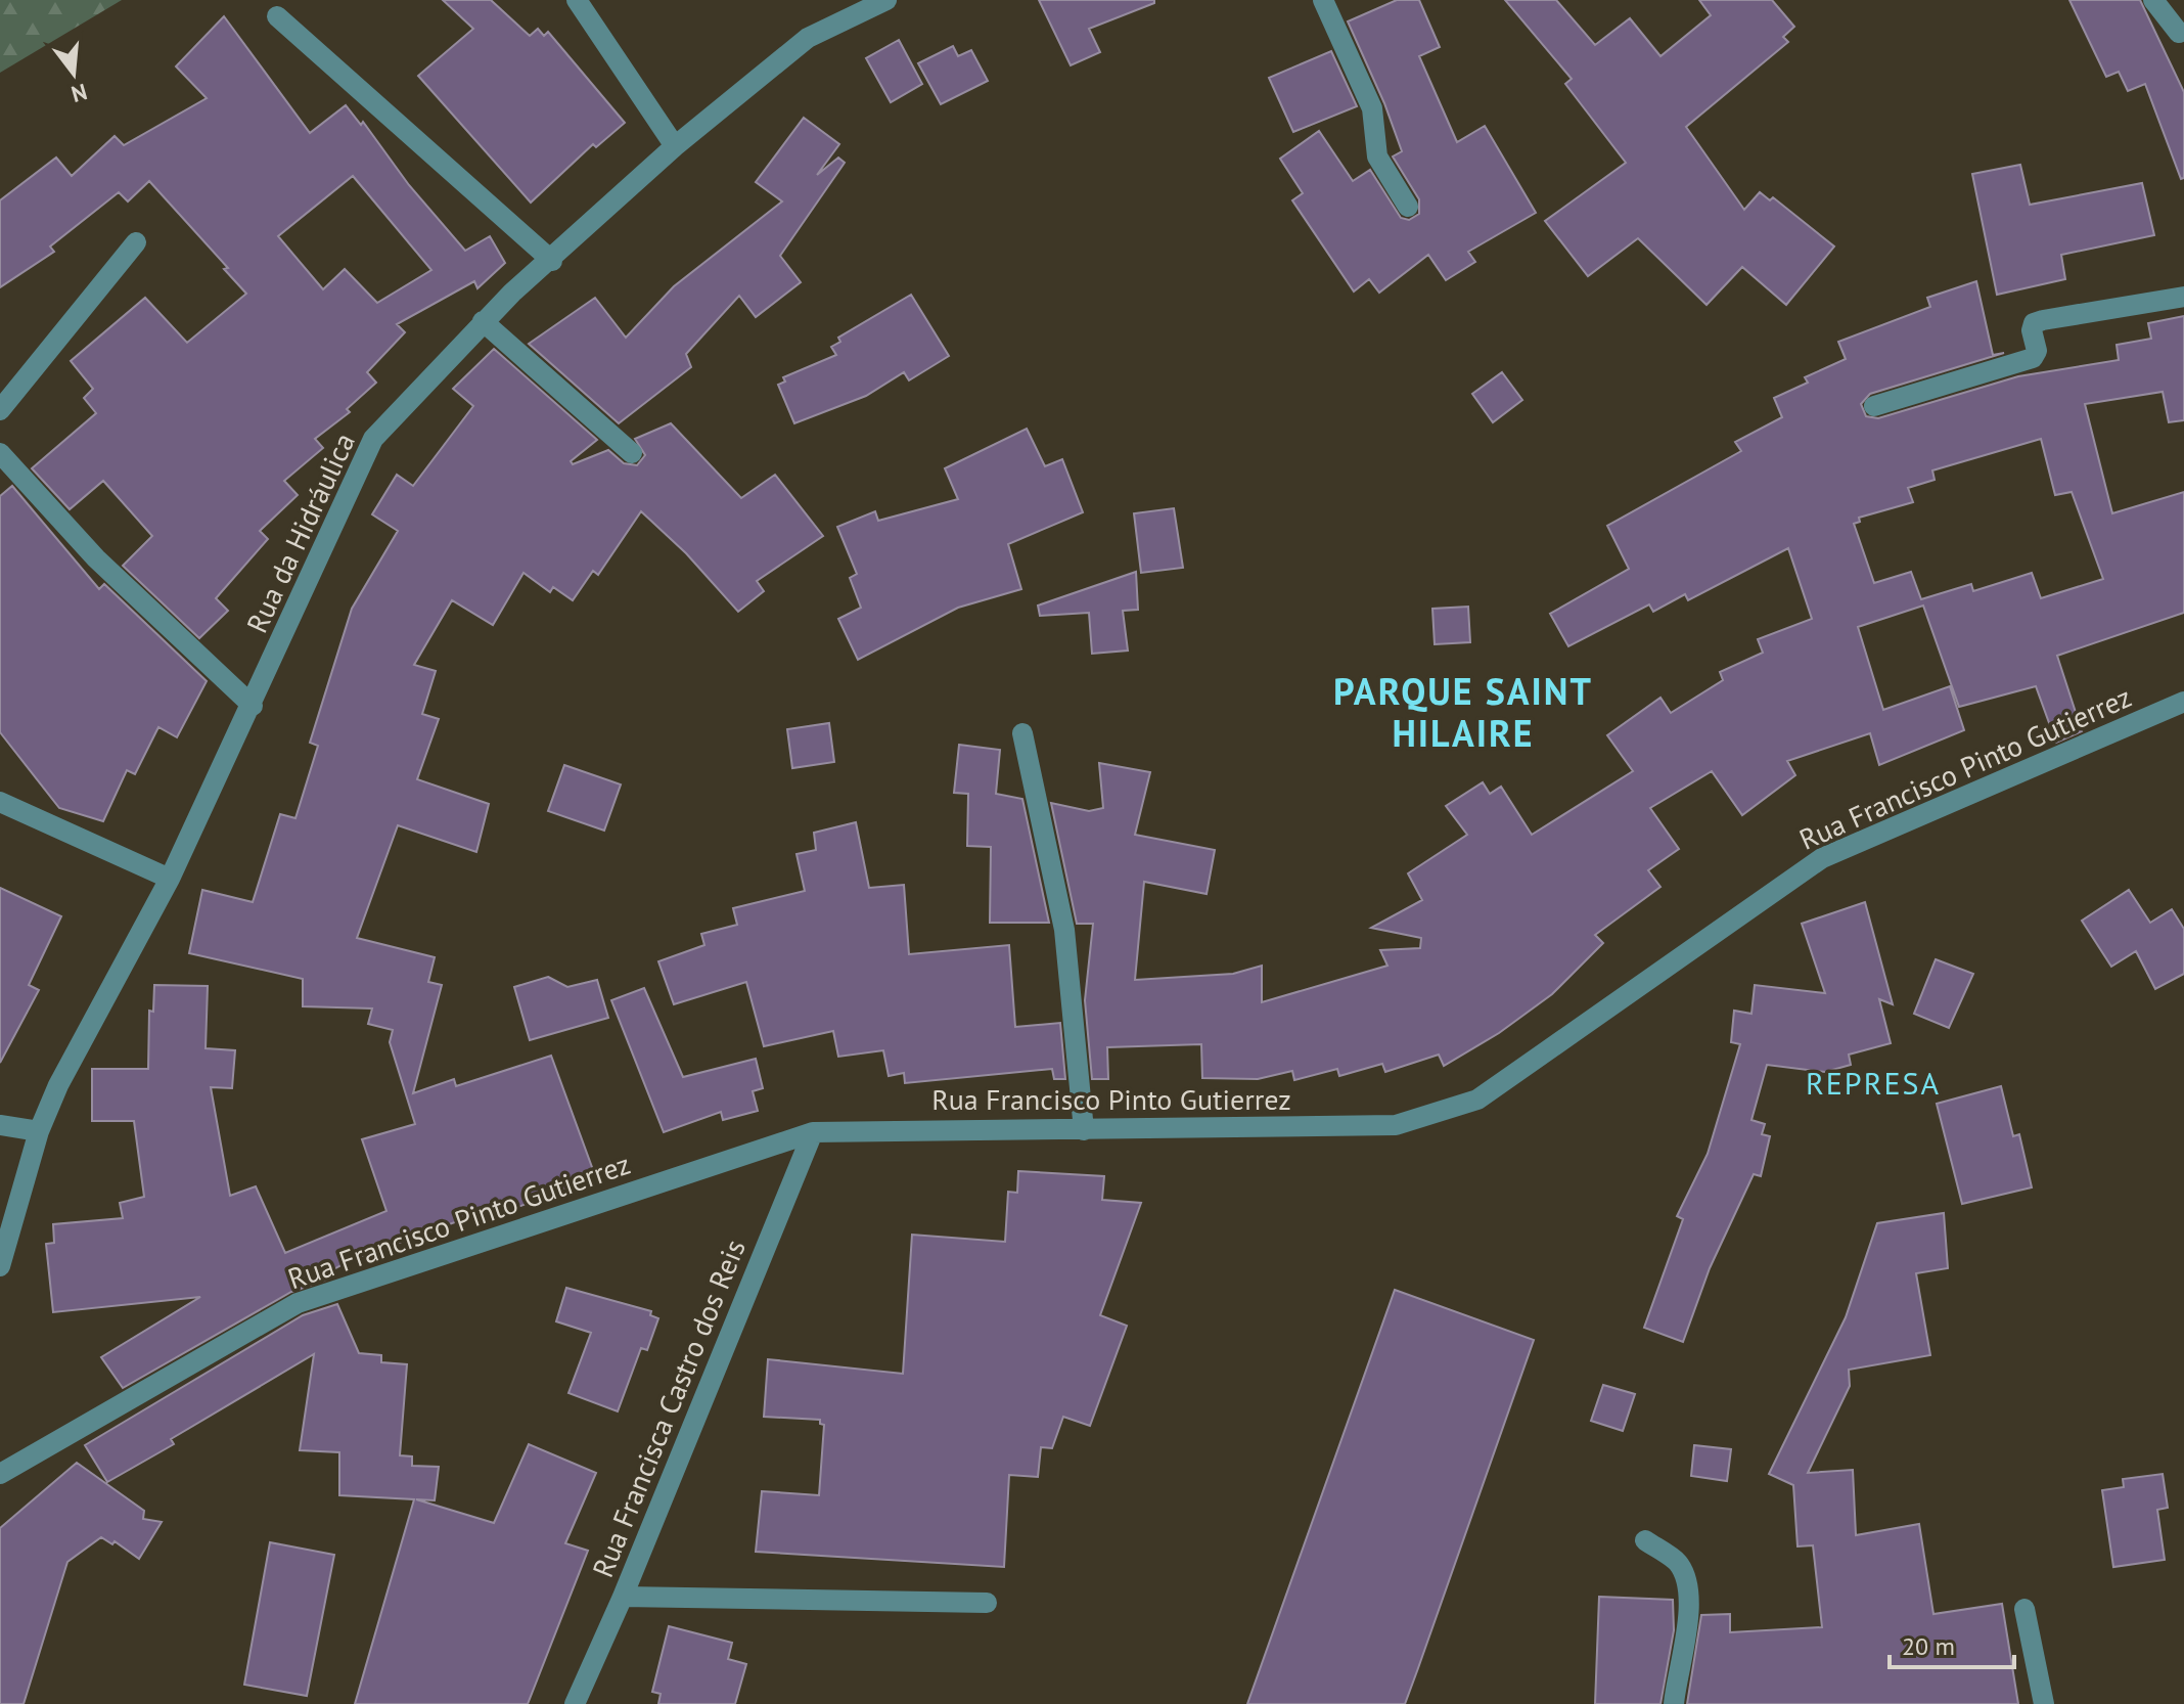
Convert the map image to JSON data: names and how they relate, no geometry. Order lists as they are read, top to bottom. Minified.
{"streets":{"street":["Rua da Hidráulica","Rua Francisco Pinto Gutierrez","Rua Francisca Castro dos Reis"]},"crossings":[["Rua Francisco Pinto Gutierrez","Rua Francisca Castro dos Reis"]],"districts":["PARQUE SAINT HILAIRE","REPRESA"],"scale_bar":"20 m","north":"bottom"}
